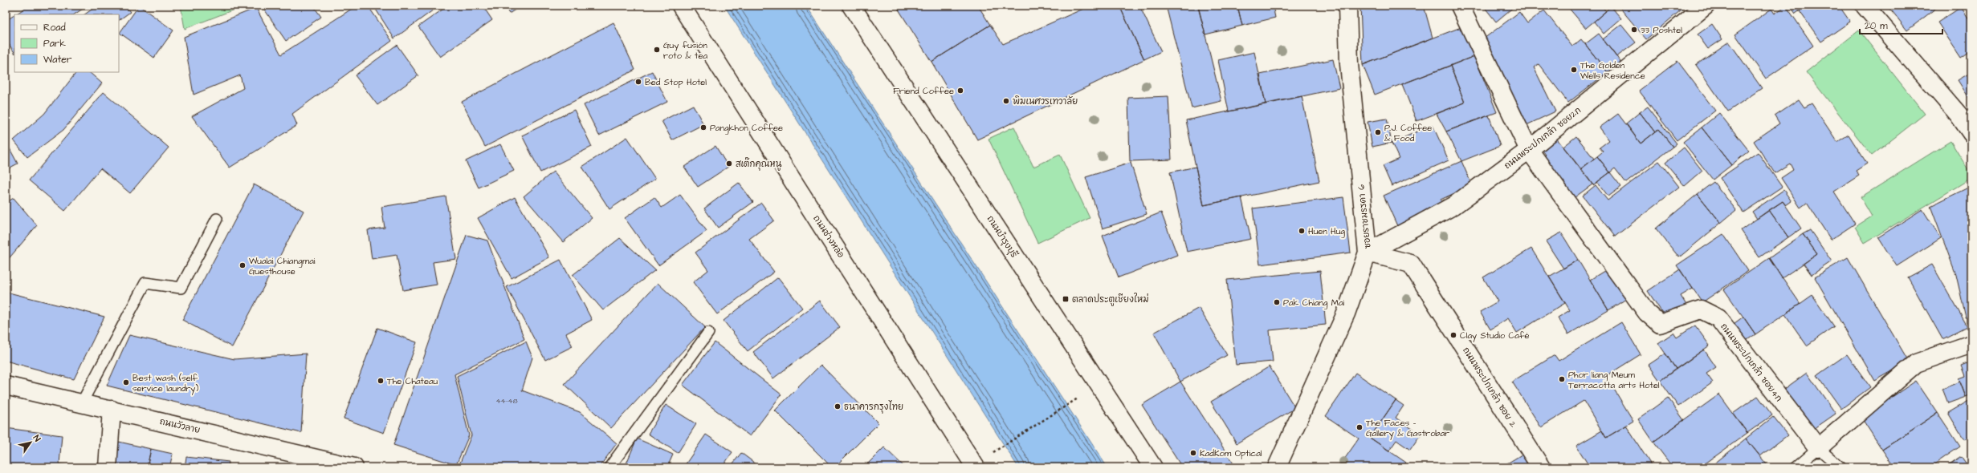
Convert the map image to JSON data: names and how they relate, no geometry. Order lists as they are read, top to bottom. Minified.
{"streets":{"street":["ถนนพระปกเกล้า ซอย2ก","ซอยราชมรรคา 6","ถนนช่างหล่อ","ถนนบำรุงบุรี","ถนนพระปกเกล้า ซอย4ก","ถนนพระปกเกล้า ซอย 2","ถนนวัวลาย"]},"crossings":[["ถนนพระปกเกล้า ซอย2ก","ซอยราชมรรคา 6"],["ถนนพระปกเกล้า ซอย2ก","ถนนพระปกเกล้า ซอย4ก"],["ถนนพระปกเกล้า ซอย2ก","ถนนพระปกเกล้า ซอย 2"],["ซอยราชมรรคา 6","ถนนพระปกเกล้า ซอย 2"]],"places":{"other":["33 Poshtel","Guy fusión roto & tea","The Golden Wells Residence","Bed Stop Hotel","Friend Coffee","พิฆเนศวรเทวาลัย","Pangkhon Coffee","P.J. Coffee & Food","สเต๊กคุณหนู","Huen Hug","Wualai Chiangmai Guesthouse","Pak Chiang Mai","Clay Studio Café","Phor liang Meum Terracotta arts Hotel","The Chateau","Best wash (self service laundry)","ธนาคารกรุงไทย","The Faces - Gallery & Gastrobar","KadKom Optical"],"transit":["ตลาดประตูเชียงใหม่"]},"house_numbers":["44-48"],"legend":["Road","Park","Water"],"scale_bar":"20 m","north":"top right"}
